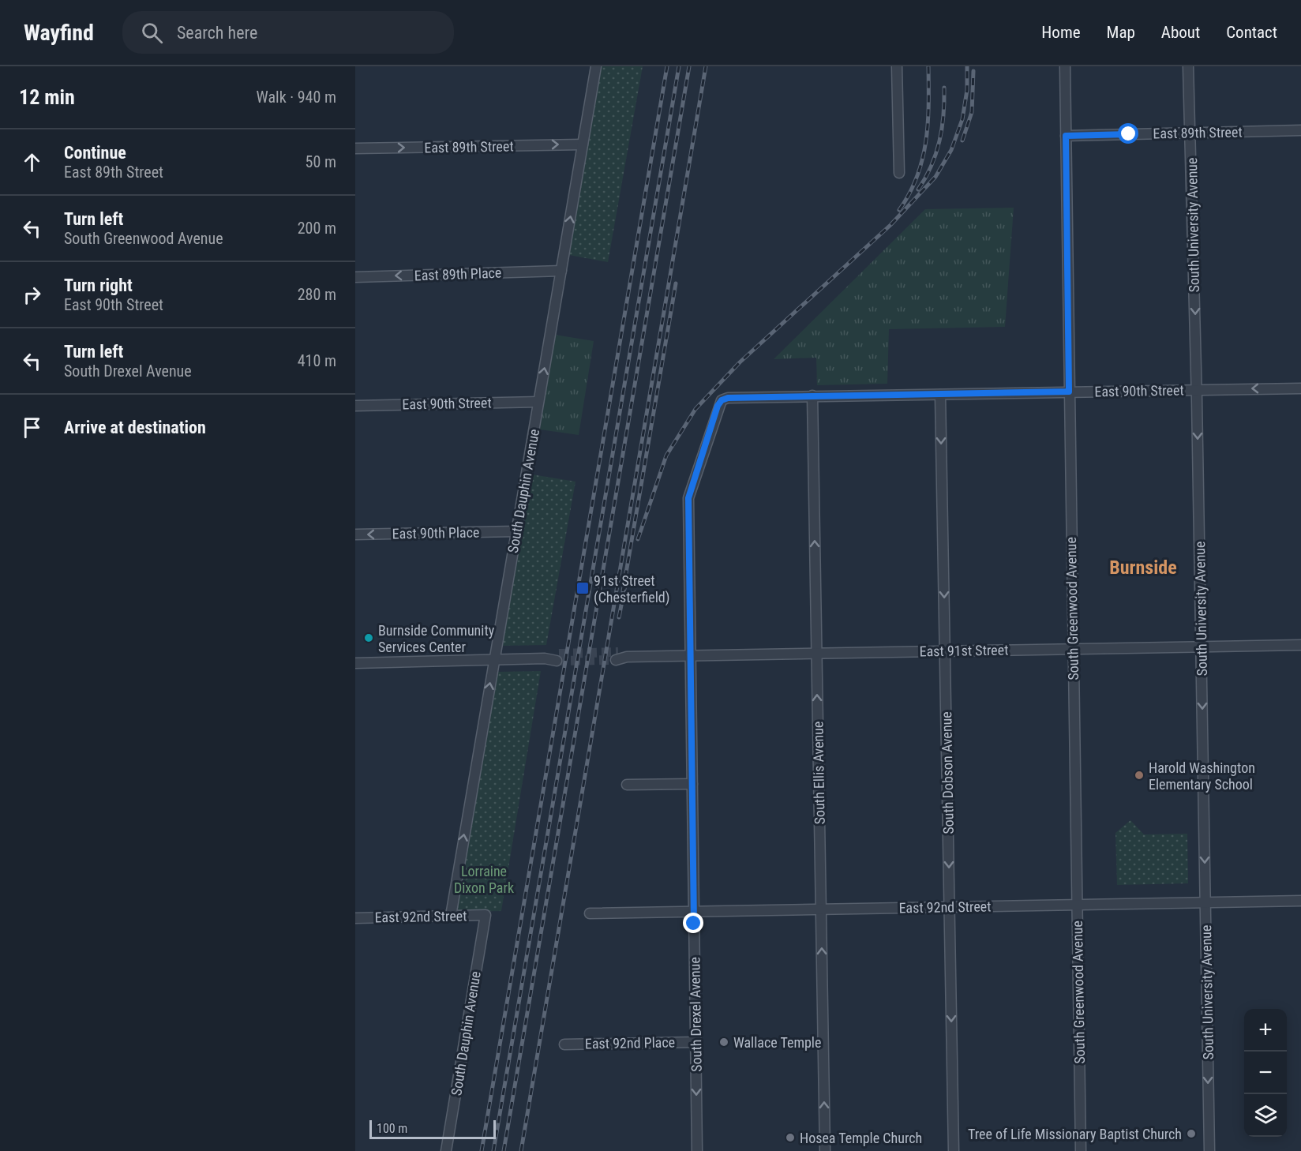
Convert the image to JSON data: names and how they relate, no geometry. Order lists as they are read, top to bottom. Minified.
{"streets":{"street":["East 89th Street","South University Avenue","East 89th Place","East 90th Street","South Dauphin Avenue","East 90th Place","South Greenwood Avenue","East 91st Street","South Ellis Avenue","South Dobson Avenue","East 92nd Street","South Drexel Avenue","East 92nd Place"]},"crossings":[["East 89th Street","South University Avenue"],["East 89th Street","South Dauphin Avenue"],["East 89th Street","South Greenwood Avenue"],["South University Avenue","East 90th Street"],["South University Avenue","East 91st Street"],["South University Avenue","East 92nd Street"],["East 89th Place","South Dauphin Avenue"],["East 90th Street","South Dauphin Avenue"],["East 90th Street","South Greenwood Avenue"],["East 90th Street","South Ellis Avenue"],["East 90th Street","South Dobson Avenue"],["East 90th Street","South Drexel Avenue"],["South Dauphin Avenue","East 90th Place"],["South Dauphin Avenue","East 92nd Street"],["South Greenwood Avenue","East 91st Street"],["South Greenwood Avenue","East 92nd Street"],["East 91st Street","South Ellis Avenue"],["East 91st Street","South Dobson Avenue"],["East 91st Street","South Drexel Avenue"],["South Ellis Avenue","East 92nd Street"],["South Dobson Avenue","East 92nd Street"],["East 92nd Street","South Drexel Avenue"],["South Drexel Avenue","East 92nd Place"]],"one_way":["East 89th Street","South University Avenue","East 89th Place","South Dauphin Avenue","East 90th Place","South Ellis Avenue","South Dobson Avenue"],"districts":["Burnside"],"parks":["Lorraine Dixon Park"],"places":{"transit":["91st Street (Chesterfield)"],"other":["Burnside Community Services Center","Harold Washington Elementary School","Wallace Temple","Tree of Life Missionary Baptist Church","Hosea Temple Church"]},"scale_bar":"100 m","page":{"header":"Wayfind","search":"Search here","nav":["Home","Map","About","Contact"],"heading":["12 min","Walk · 940 m"],"list":[["Continue","East 89th Street","50 m"],["Turn left","South Greenwood Avenue","200 m"],["Turn right","East 90th Street","280 m"],["Turn left","South Drexel Avenue","410 m"],"Arrive at destination"],"map_buttons":["+","−"],"scale":"100 m"}}
